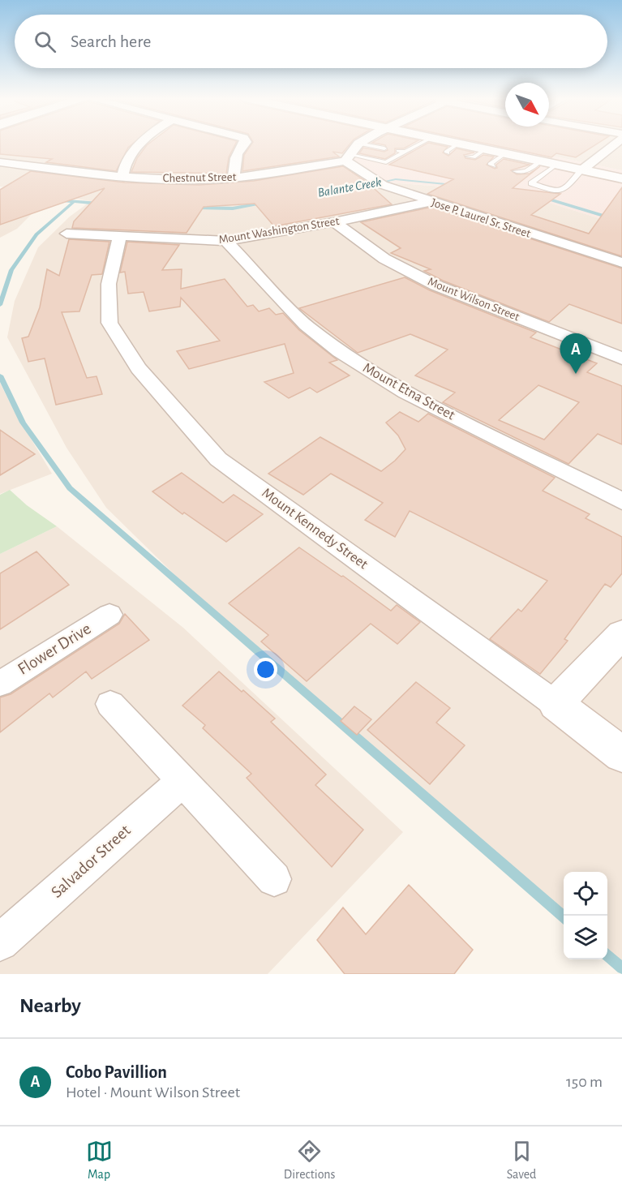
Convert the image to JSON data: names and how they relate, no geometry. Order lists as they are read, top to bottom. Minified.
{"streets":{"main road":["Mount Kennedy Street"],"street":["Chestnut Street","Jose P. Laurel Sr. Street","Mount Washington Street","Mount Wilson Street","Mount Etna Street","Flower Drive","Salvador Street"]},"crossings":[["Chestnut Street","Jose P. Laurel Sr. Street"],["Jose P. Laurel Sr. Street","Mount Washington Street"],["Mount Washington Street","Mount Wilson Street"],["Mount Washington Street","Mount Etna Street"],["Mount Washington Street","Mount Kennedy Street"]],"water":["Balante Creek"],"north":"bottom right","page":{"search":"Search here","pins":"A","heading":"Nearby","list":[{"mark":"A","name":"Cobo Pavillion","note":"Hotel · Mount Wilson Street","value":"150 m"}],"nav":["Map","Directions","Saved"]}}
